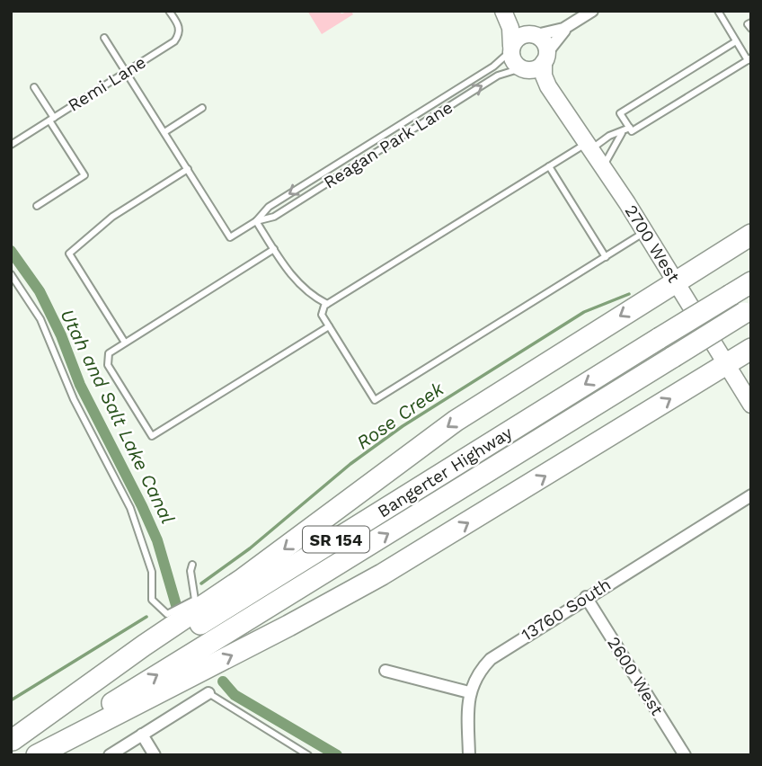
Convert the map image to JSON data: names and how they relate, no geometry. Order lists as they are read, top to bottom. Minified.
{"streets":{"highway":["Bangerter Highway","SR 154"],"main road":["2700 West"],"street":["13760 South","2600 West"],"lane":["Remi Lane","Reagan Park Lane"]},"crossings":[["Remi Lane","Reagan Park Lane"],["Reagan Park Lane","2700 West"],["13760 South","2600 West"]],"water":["Rose Creek","Utah and Salt Lake Canal"]}
